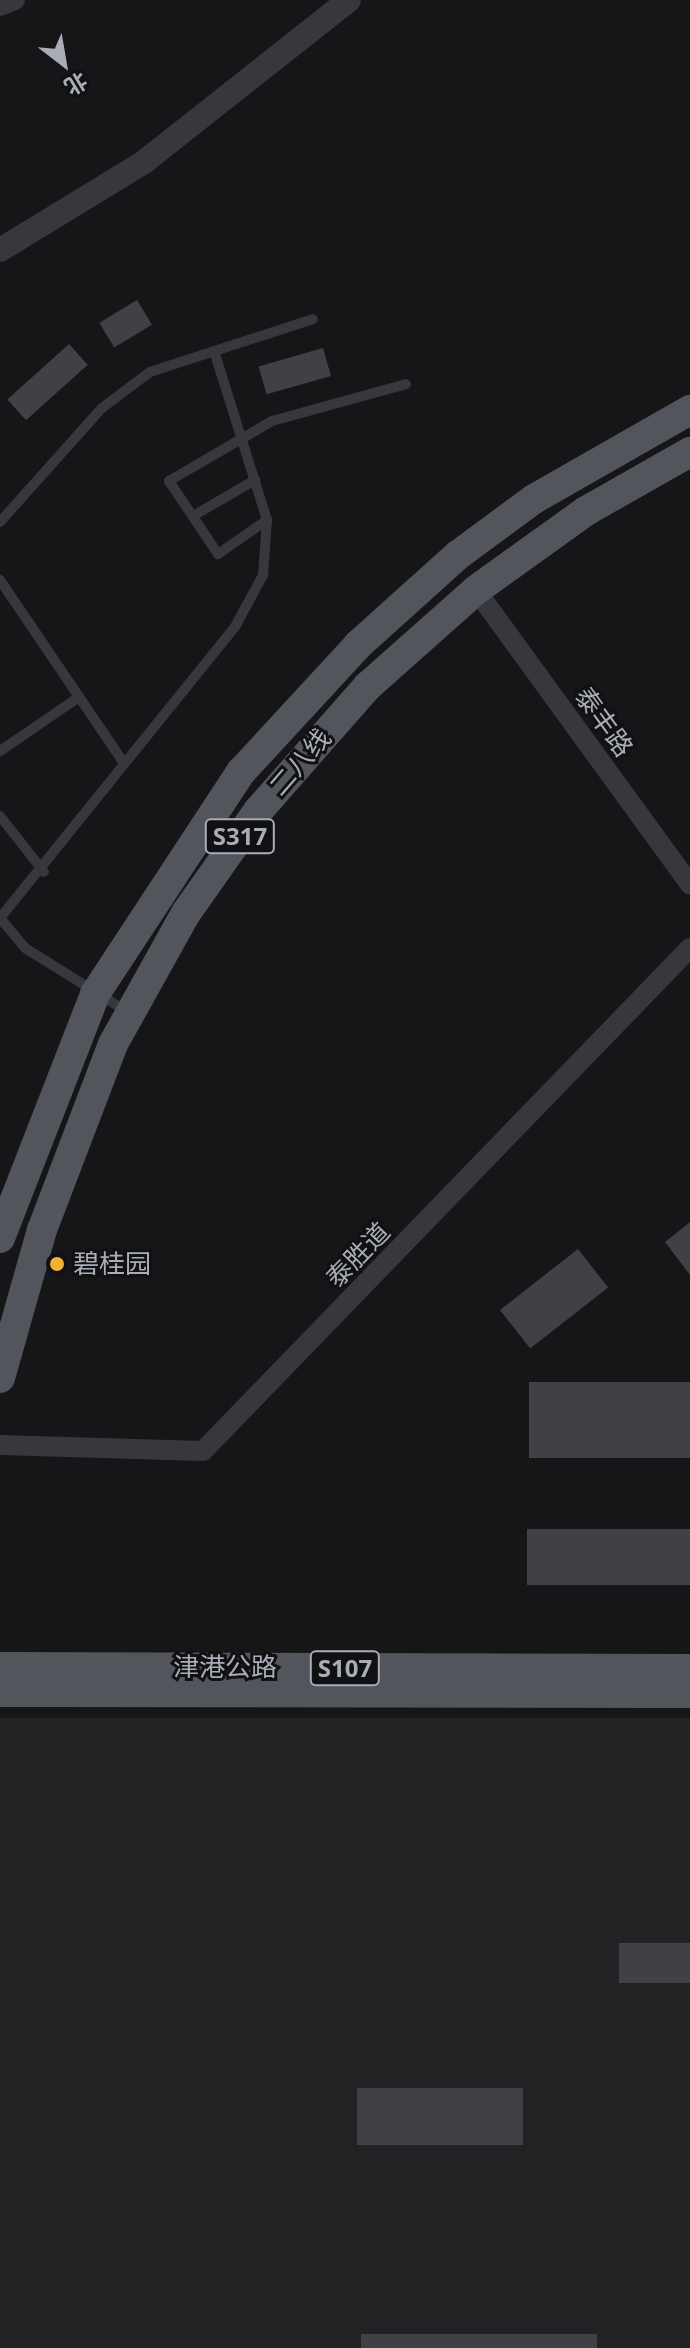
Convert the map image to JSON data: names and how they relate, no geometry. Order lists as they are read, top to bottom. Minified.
{"streets":{"main road":["二八线","S317","津港公路","S107"],"street":["泰丰路","泰胜道"]},"crossings":[["泰丰路","二八线"]],"places":["碧桂园"],"north":"bottom right"}
